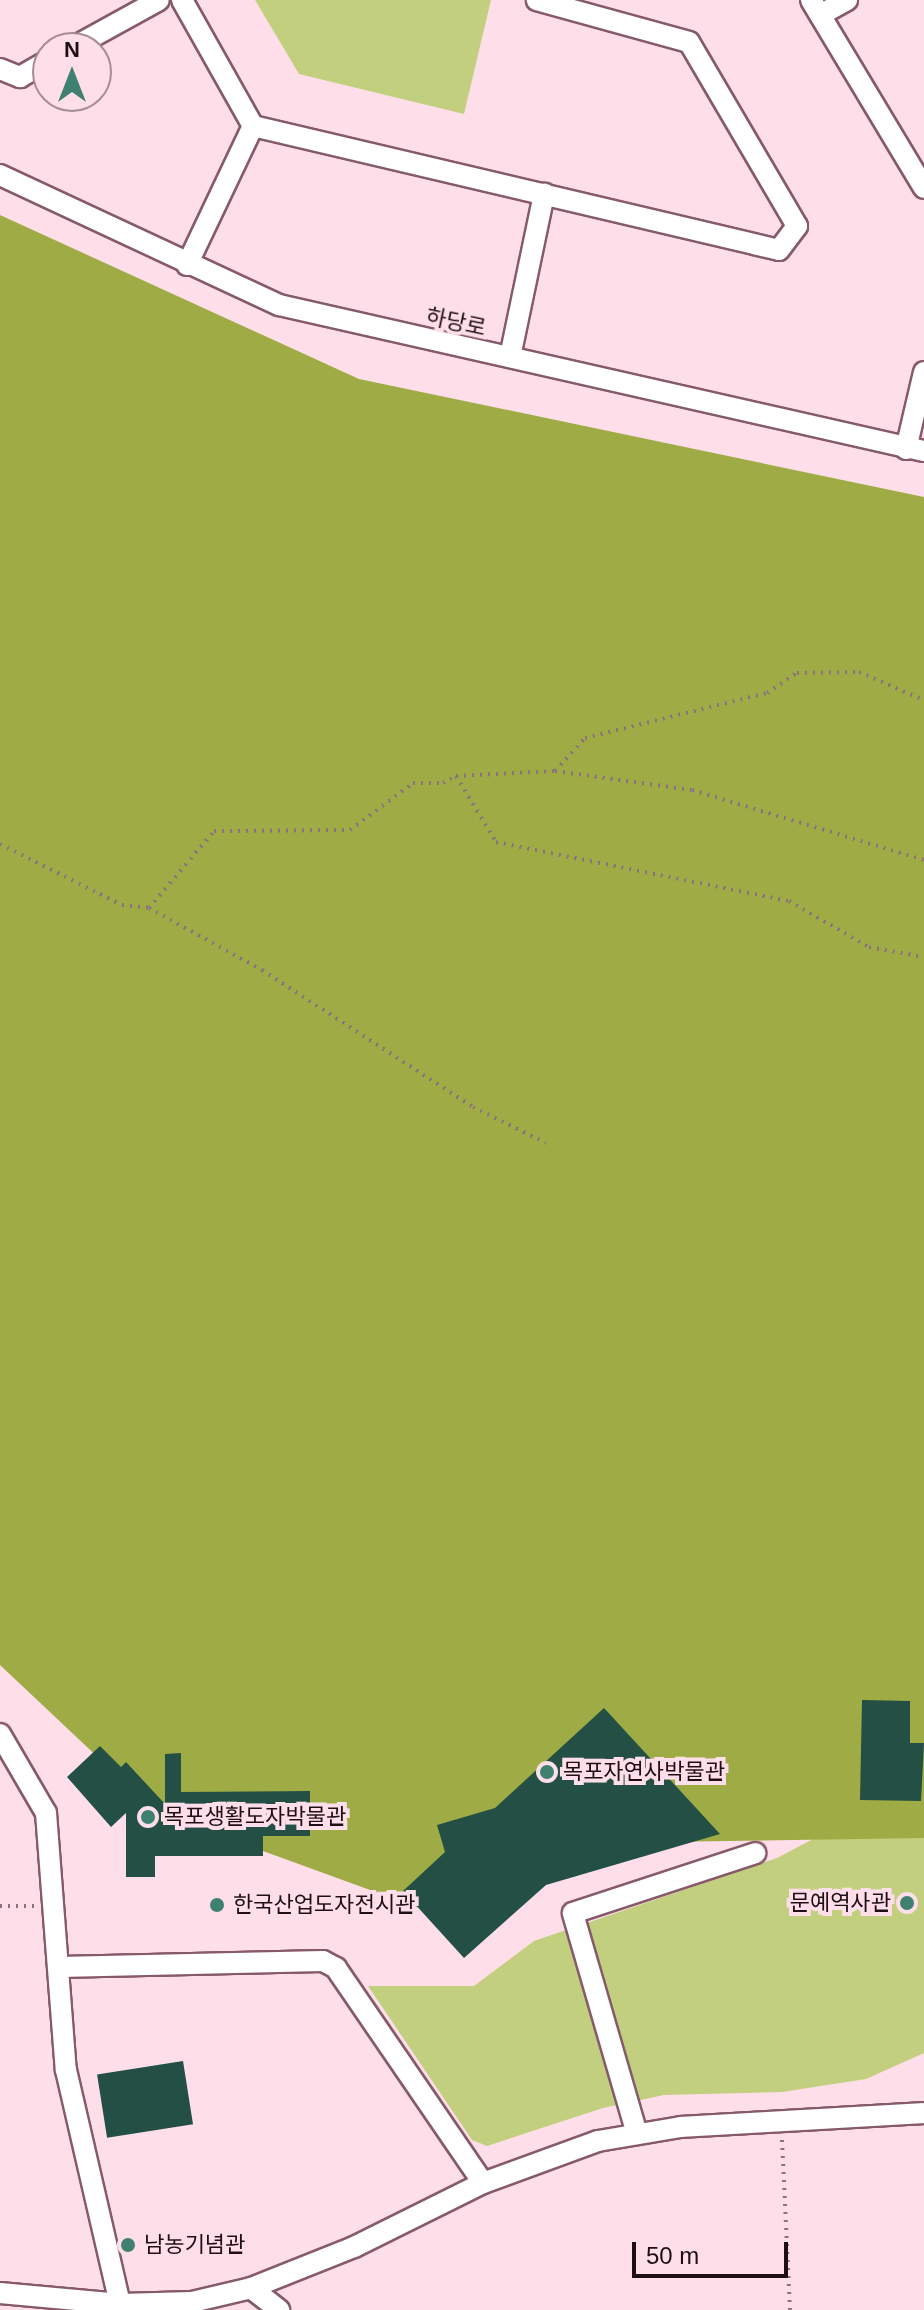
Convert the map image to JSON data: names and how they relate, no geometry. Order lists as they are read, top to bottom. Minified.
{"streets":{"street":["하당로"]},"places":["목포자연사박물관","목포생활도자박물관","문예역사관","한국산업도자전시관","남농기념관"],"scale_bar":"50 m","north":"top"}
